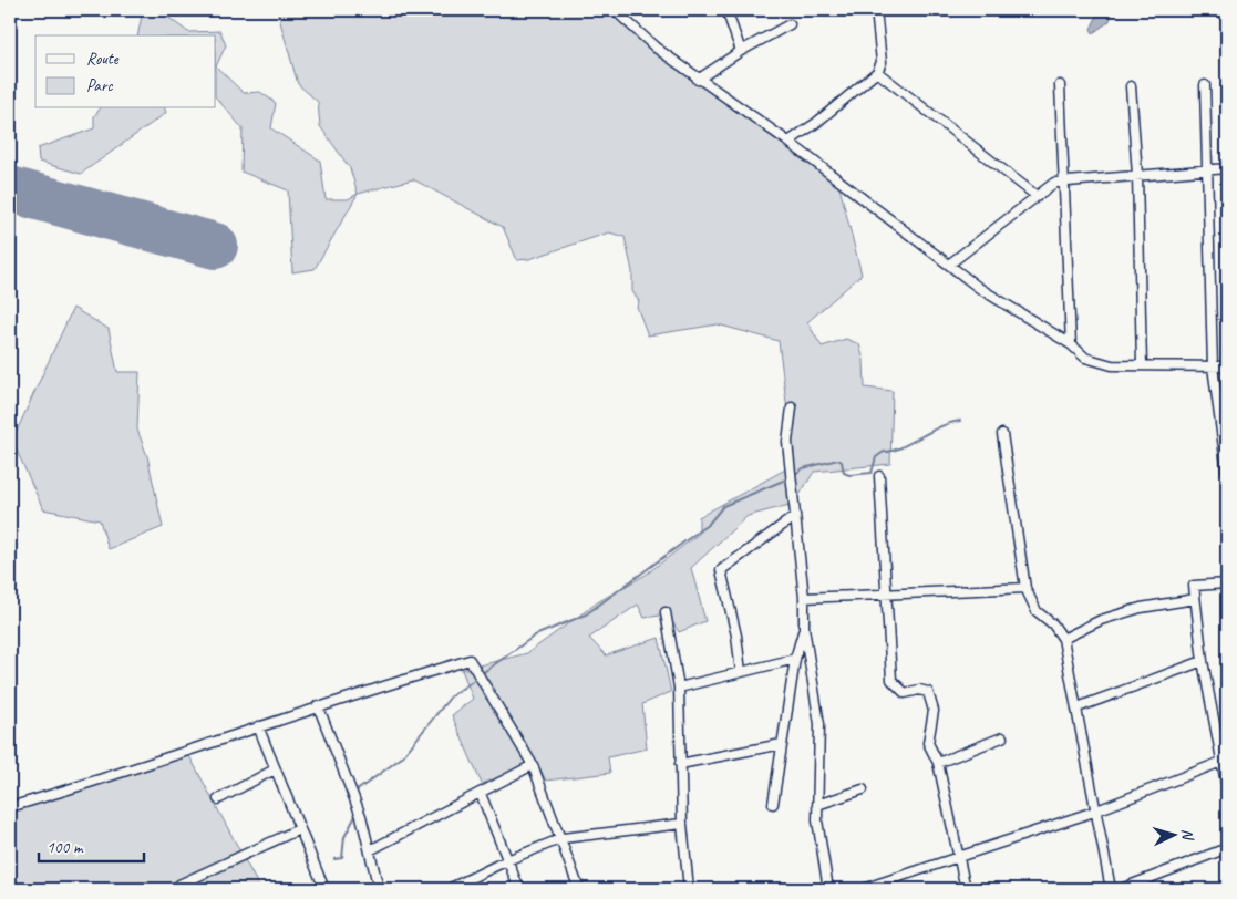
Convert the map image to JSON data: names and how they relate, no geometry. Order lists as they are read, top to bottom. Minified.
{"legend":["Route","Parc"],"scale_bar":"100 m","north":"right"}
